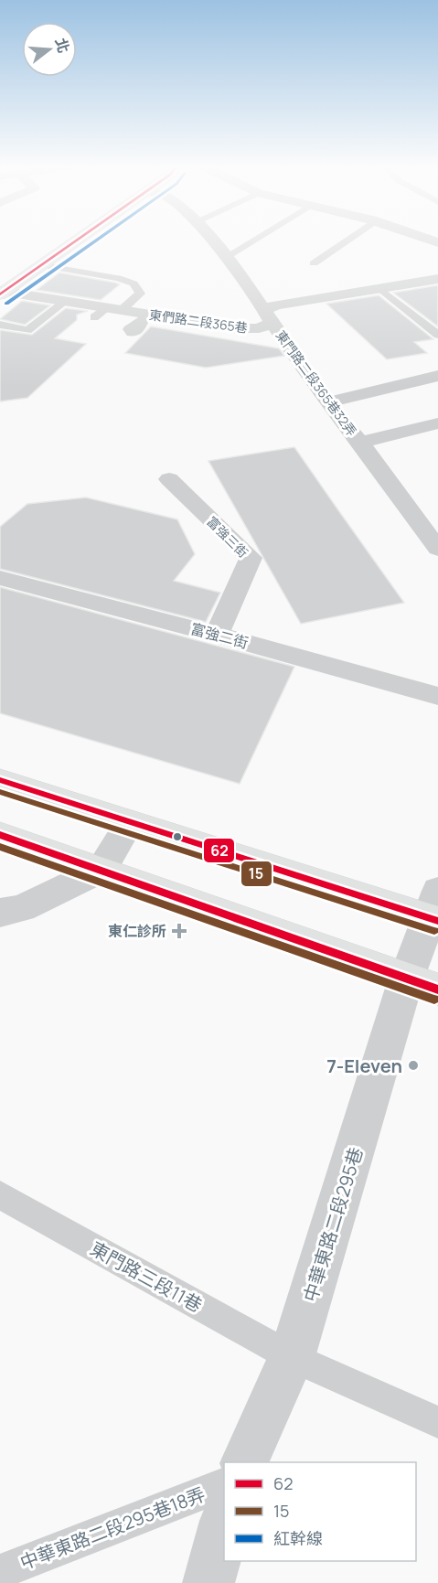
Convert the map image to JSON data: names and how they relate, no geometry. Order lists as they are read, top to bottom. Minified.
{"streets":{"street":["東們路二段365巷","東門路二段365巷32弄","富強三街","富強二街","中華東路二段295巷"],"lane":["東門路三段11巷","中華東路二段295巷18弄"]},"crossings":[["東們路二段365巷","東門路二段365巷32弄"],["富強三街","富強二街"],["中華東路二段295巷","東門路三段11巷"]],"places":{"health":["東仁診所"],"other":["7-Eleven"]},"lines":["transit line 62","transit line 紅幹線","transit line 15"],"legend":["62","15","紅幹線"],"north":"right"}
